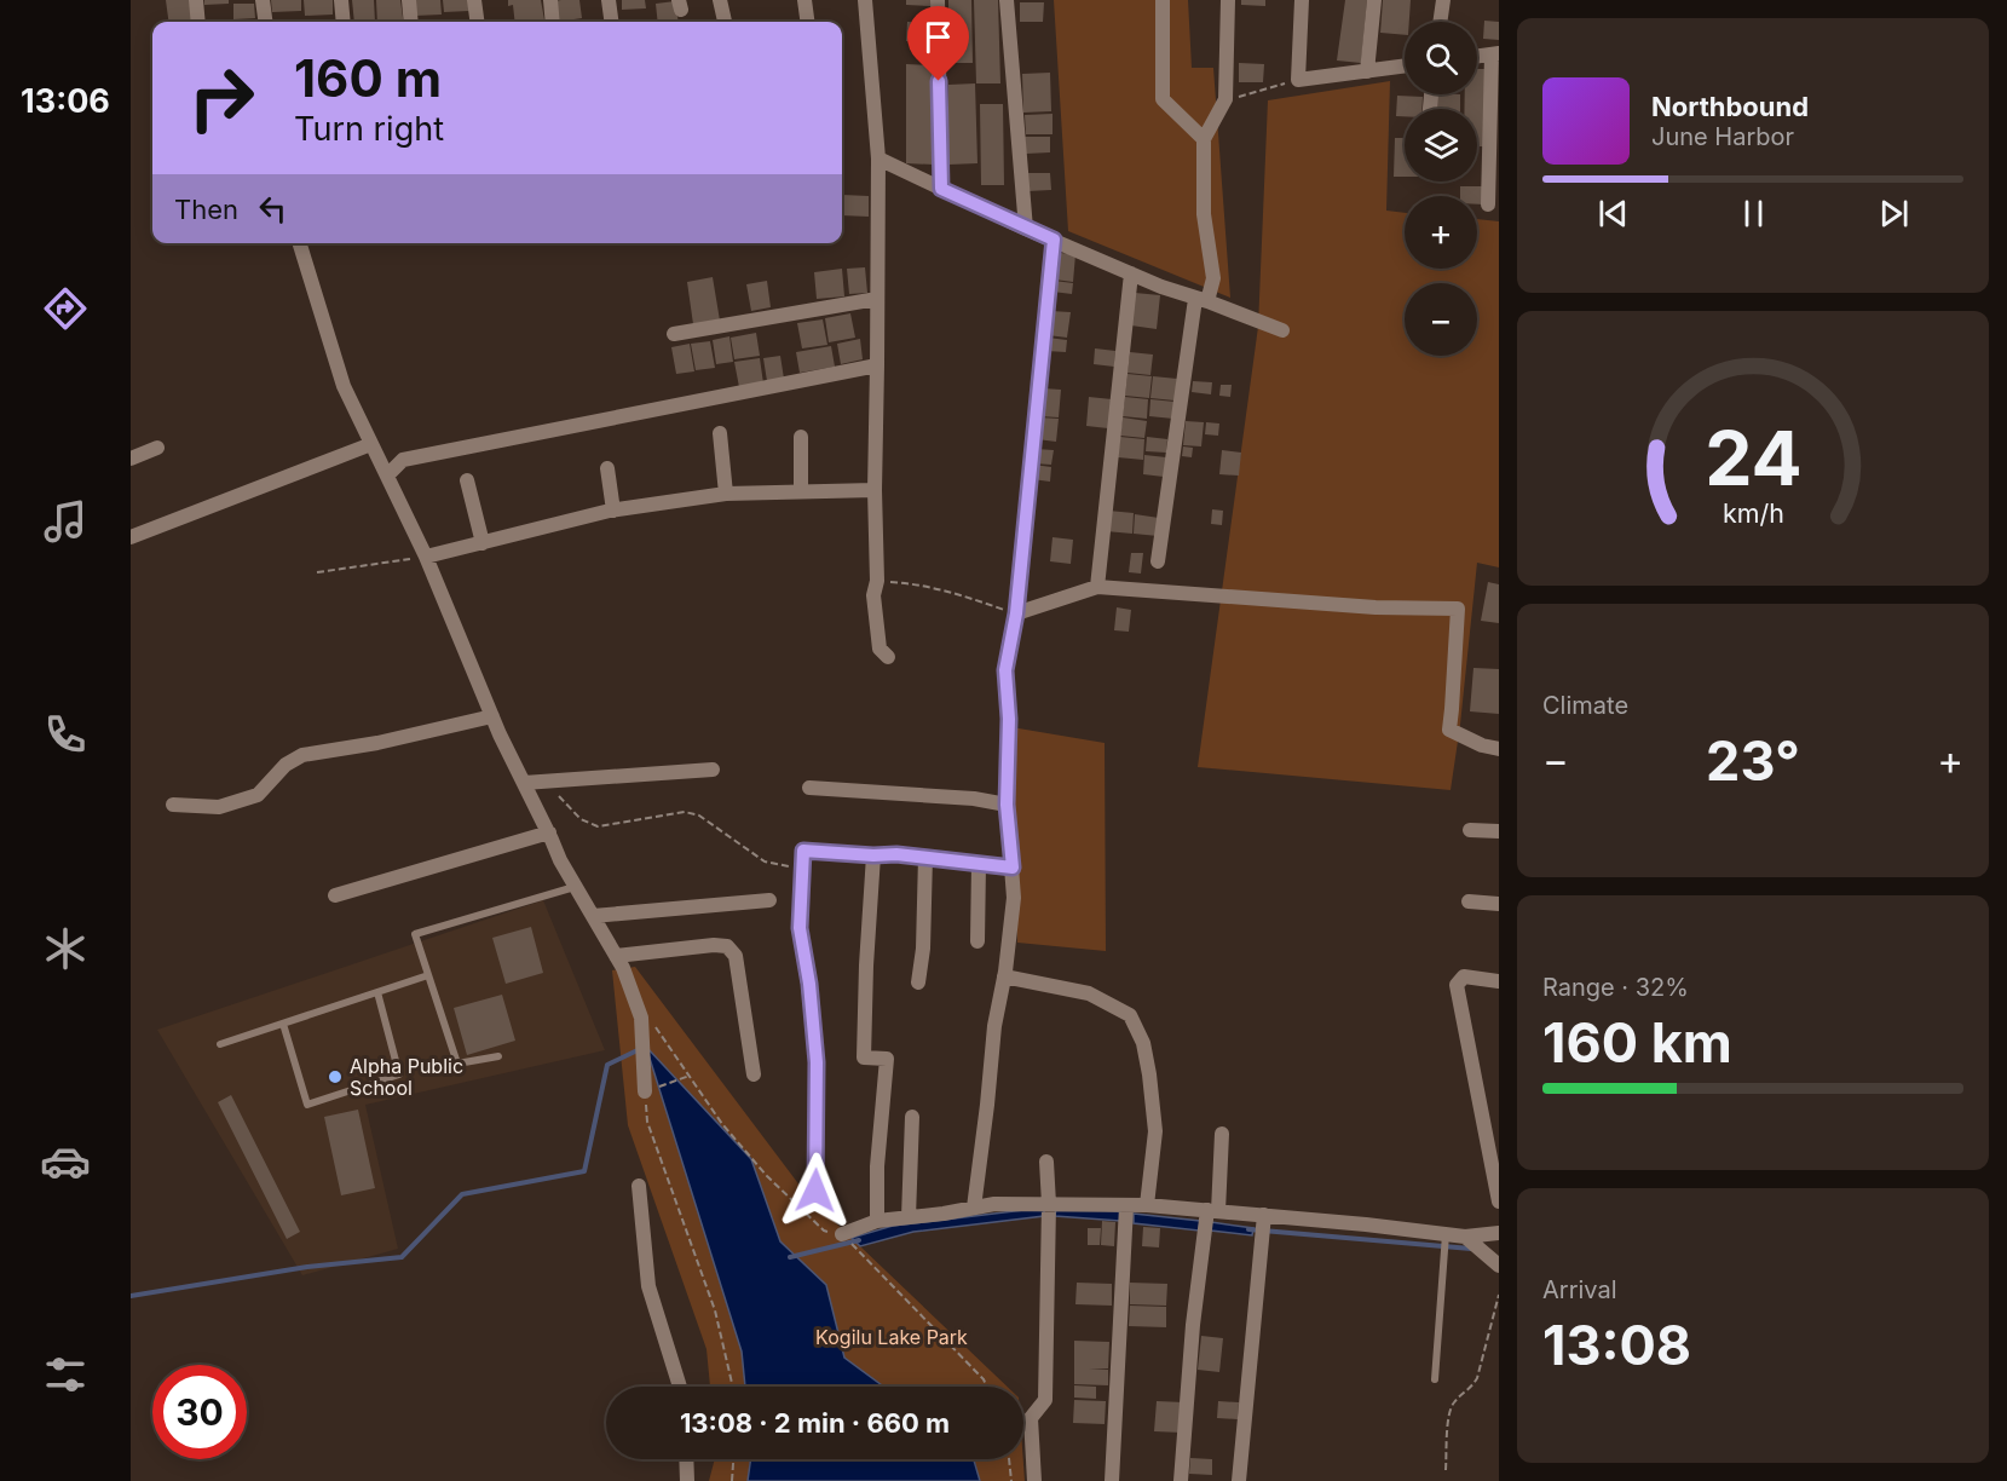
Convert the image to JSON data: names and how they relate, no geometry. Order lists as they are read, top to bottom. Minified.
{"parks":["Kogilu Lake Park"],"places":["Alpha Public School"],"page":{"tabs":"13:06","map_buttons":["+","−"],"turn":["160 m","Turn right"],"song":["Northbound","June Harbor"],"then":"Then","tile":["Climate",["Range · 32%","160 km"],["Arrival","13:08"]],"heat":["−","23°","+"],"limit":"30","trip":"13:08 · 2 min · 660 m","gauge":["24","km/h"]}}
